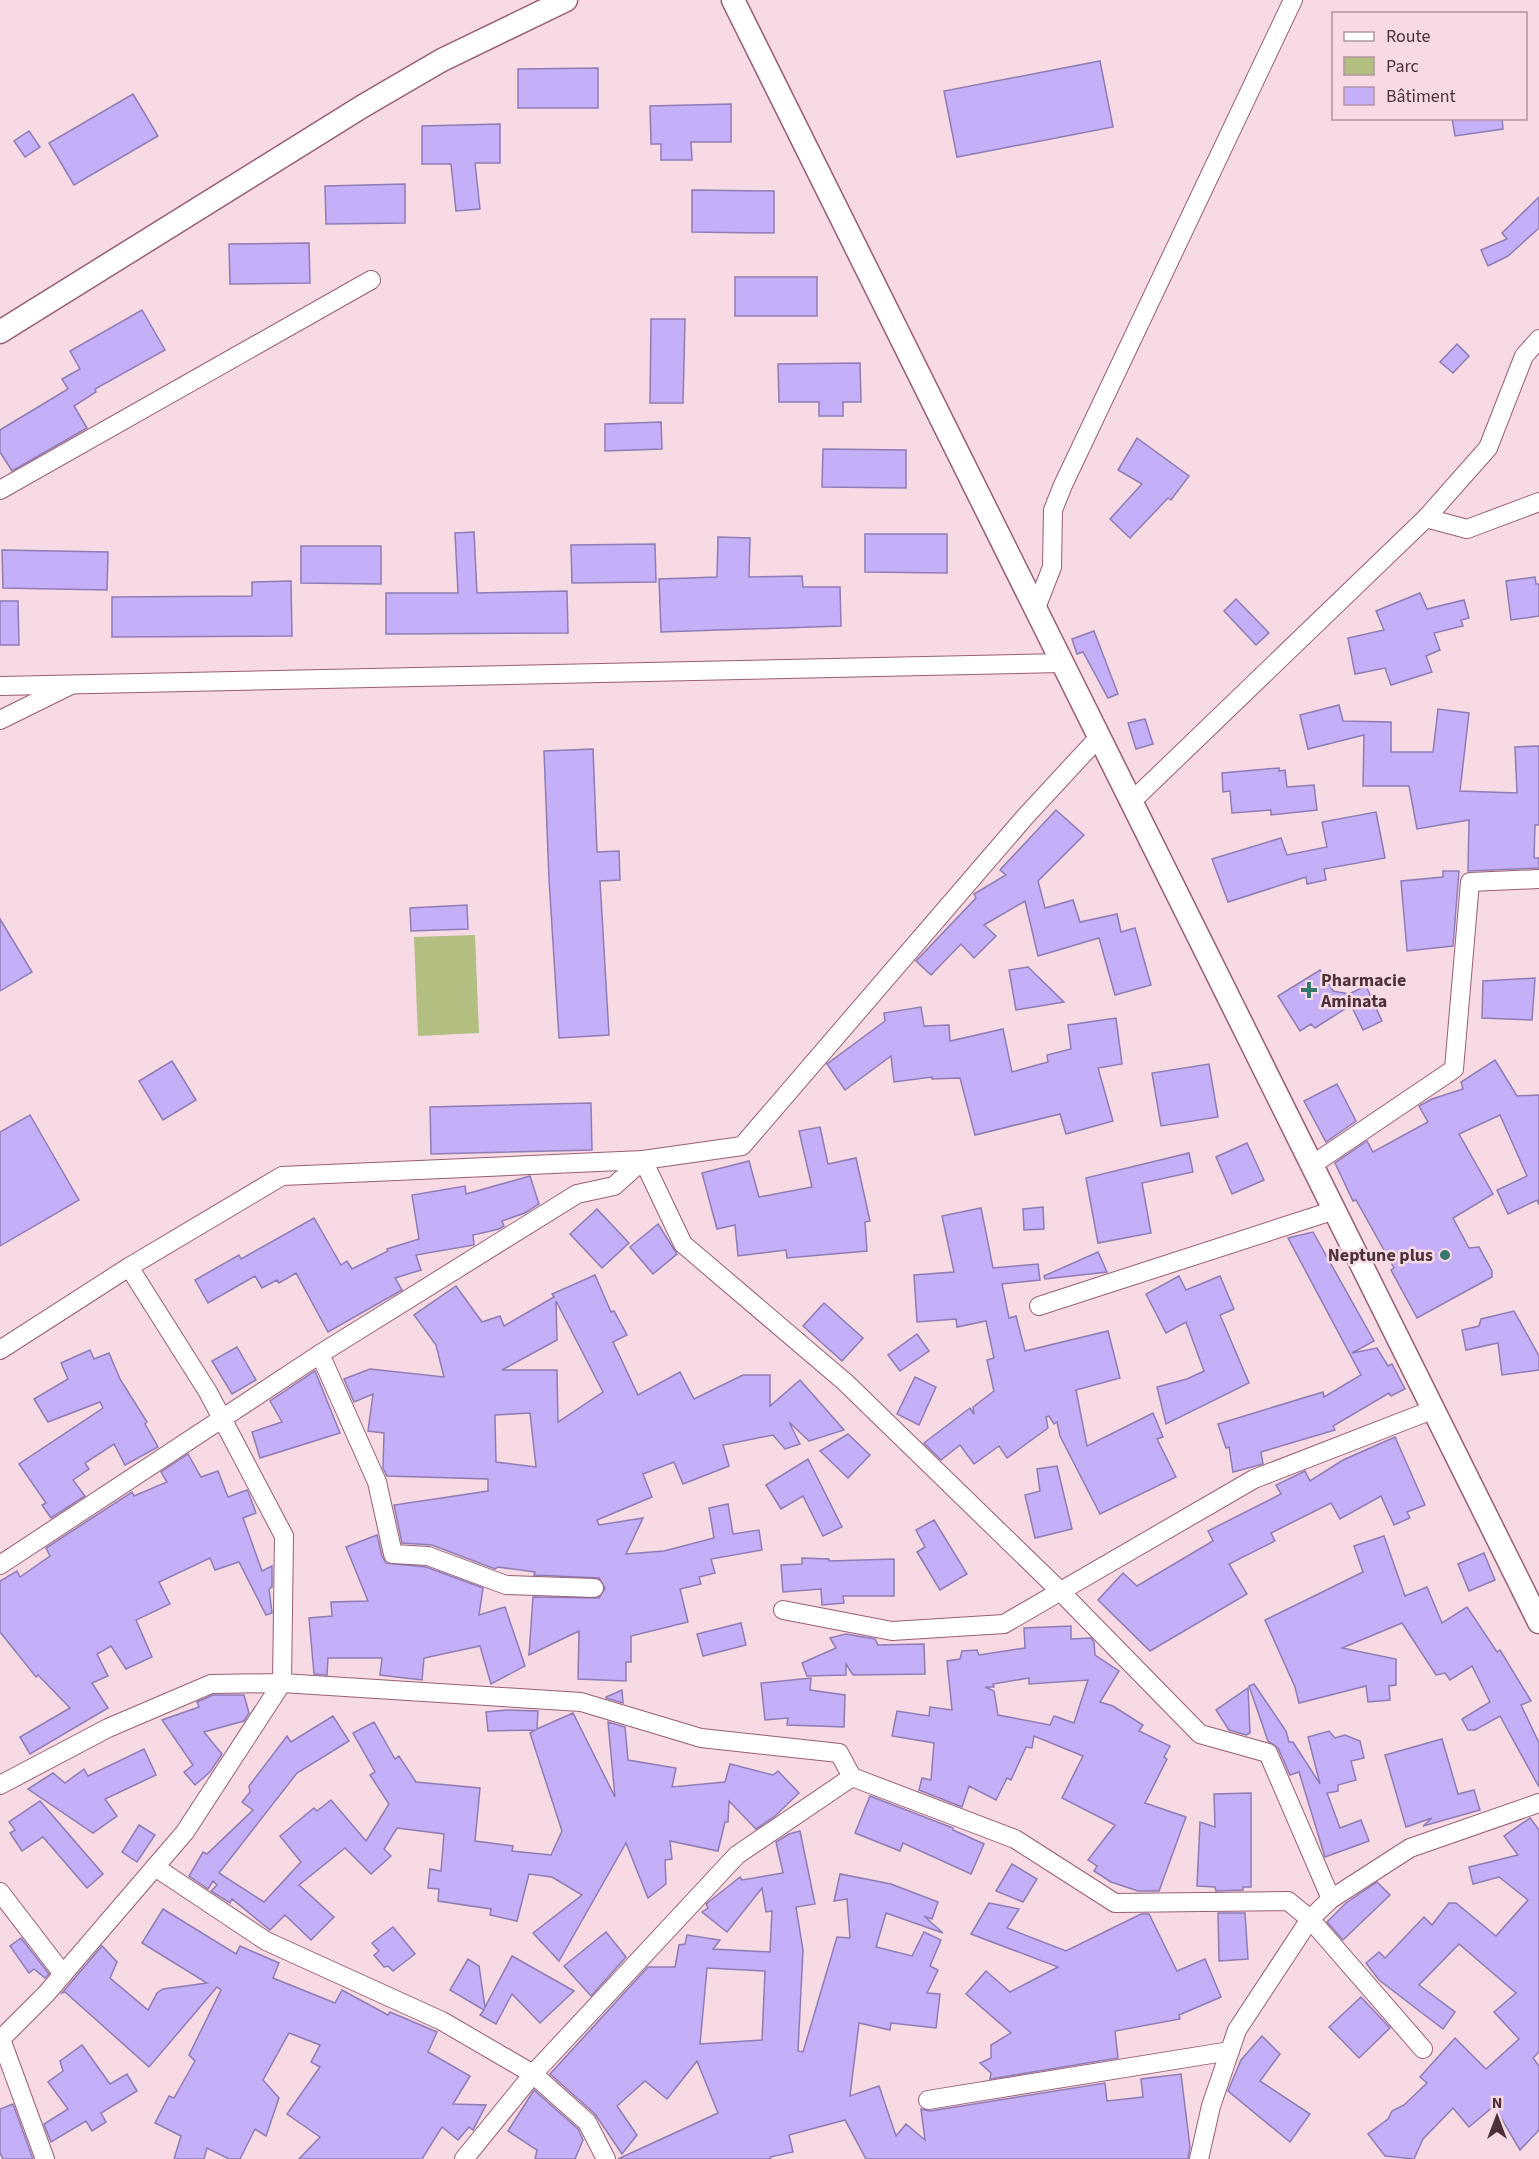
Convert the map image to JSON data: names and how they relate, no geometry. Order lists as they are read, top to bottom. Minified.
{"places":{"health":["Pharmacie Aminata"],"other":["Neptune plus"]},"legend":["Route","Parc","Bâtiment"],"north":"top"}
